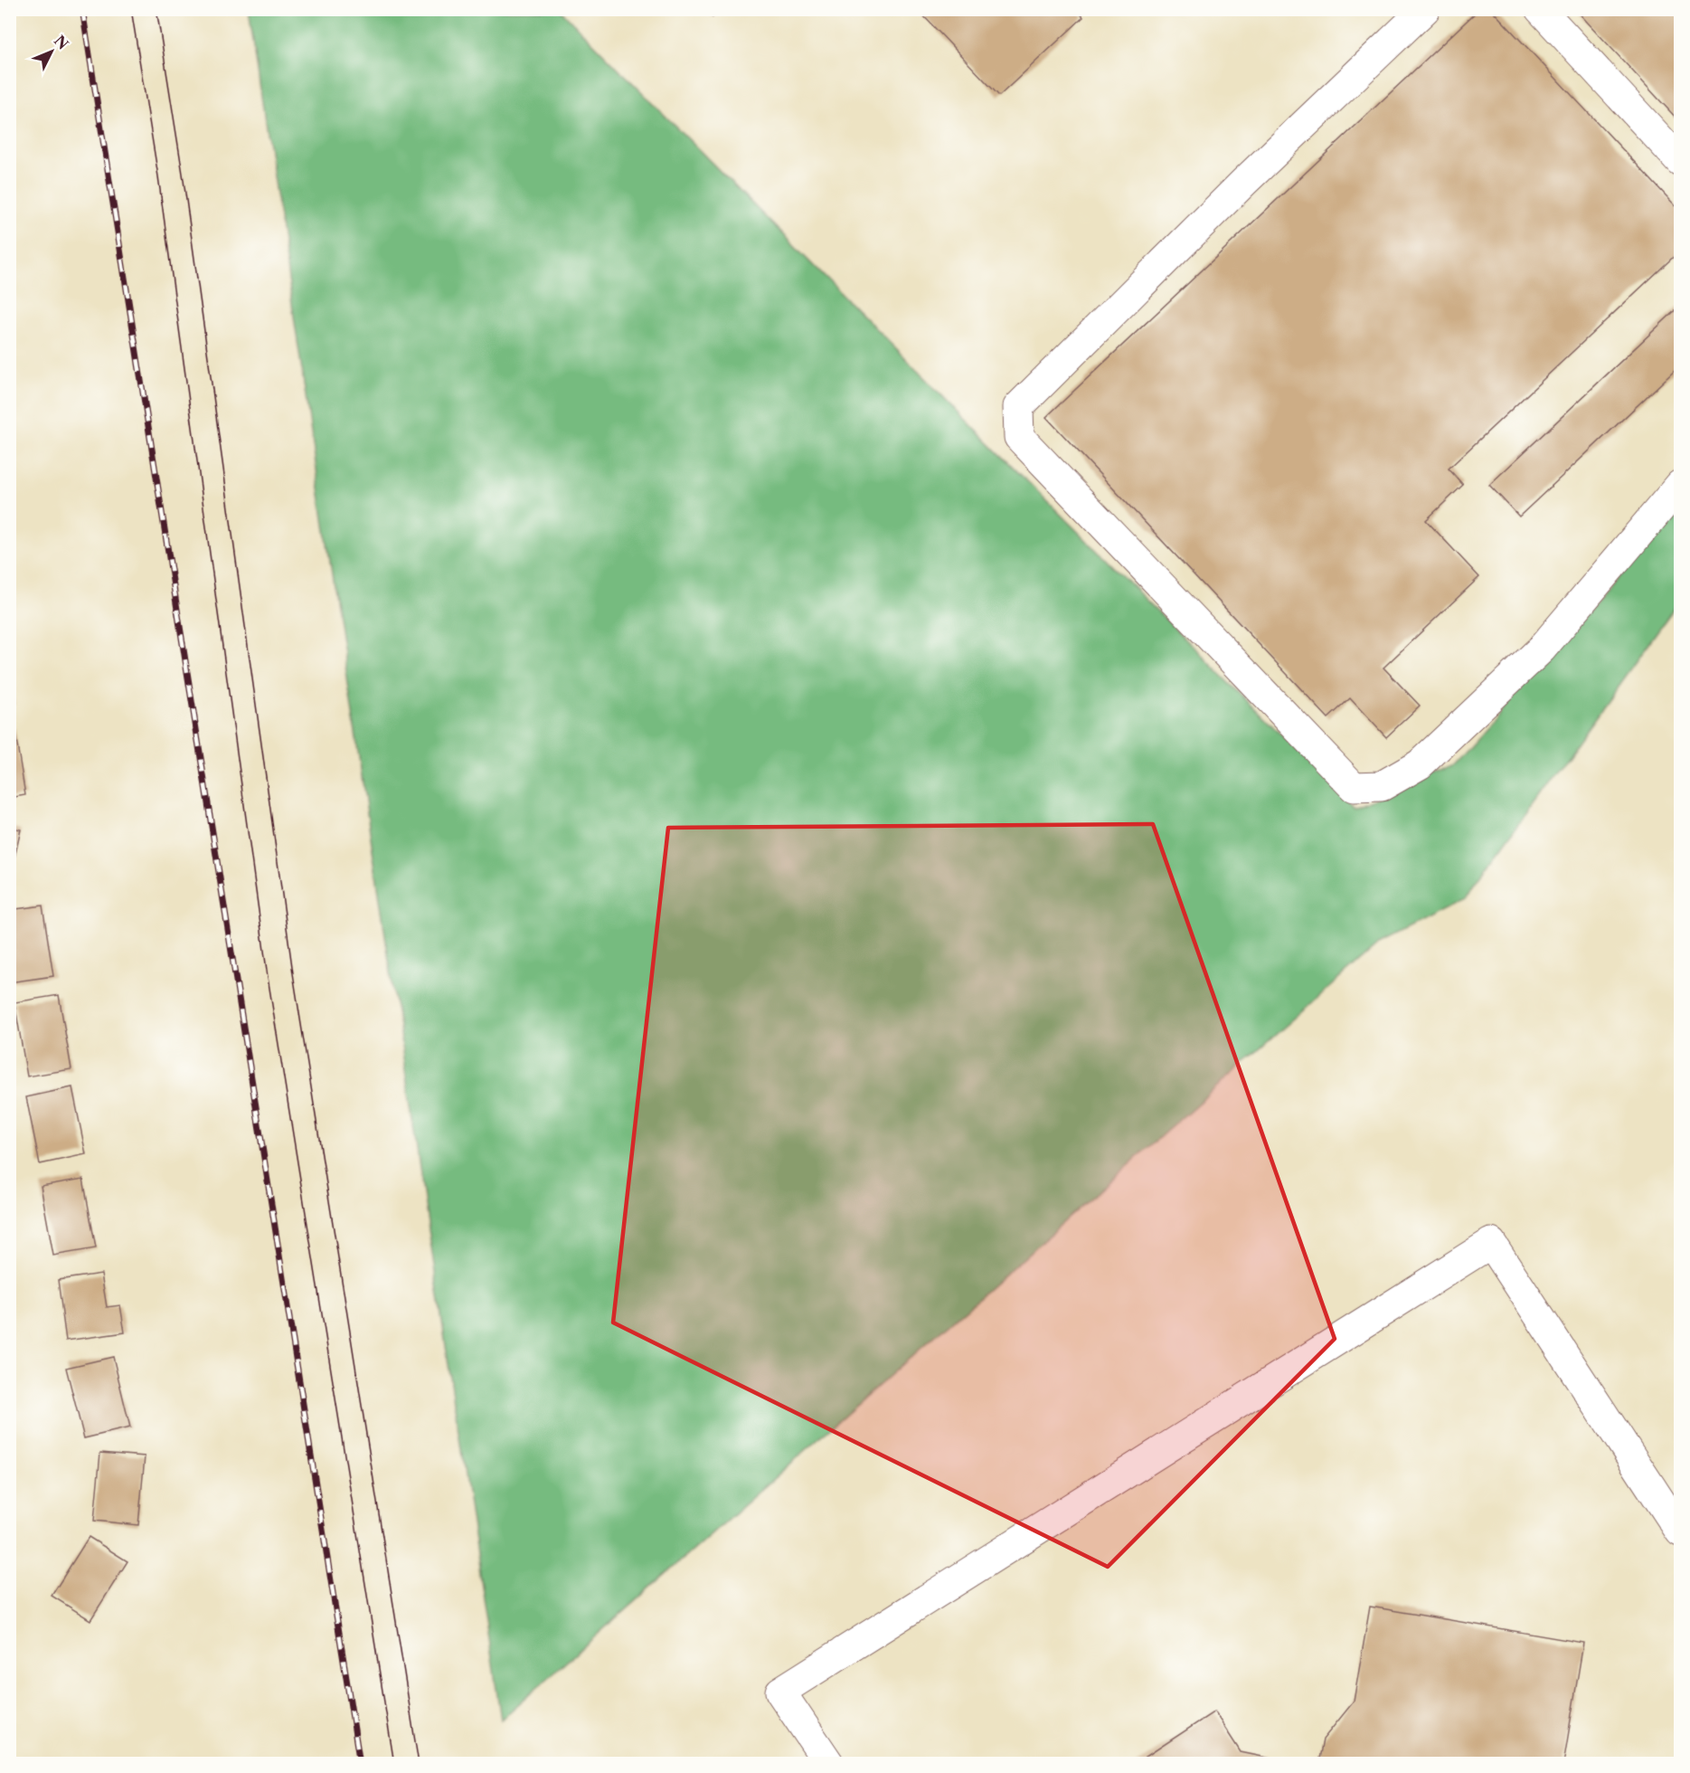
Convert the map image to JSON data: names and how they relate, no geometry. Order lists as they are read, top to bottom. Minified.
{"north":"top right"}
